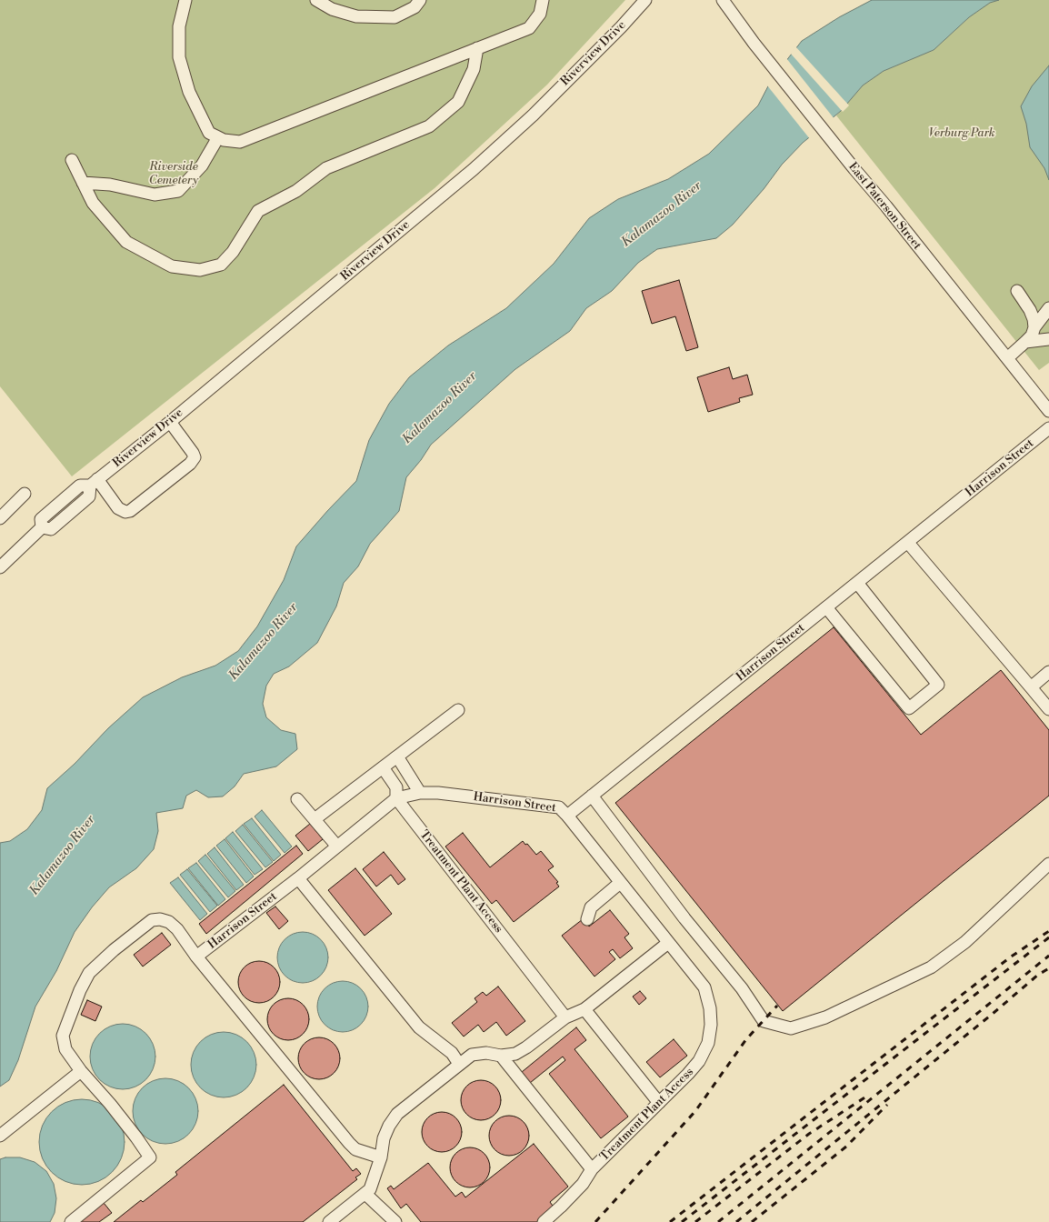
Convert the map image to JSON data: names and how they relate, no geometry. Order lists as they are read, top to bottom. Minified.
{"streets":{"street":["Riverview Drive","East Paterson Street","Harrison Street","Treatment Plant Access"]},"crossings":[["Harrison Street","Treatment Plant Access"]],"water":["Kalamazoo River"],"parks":["Verburg Park","Riverside Cemetery"]}
